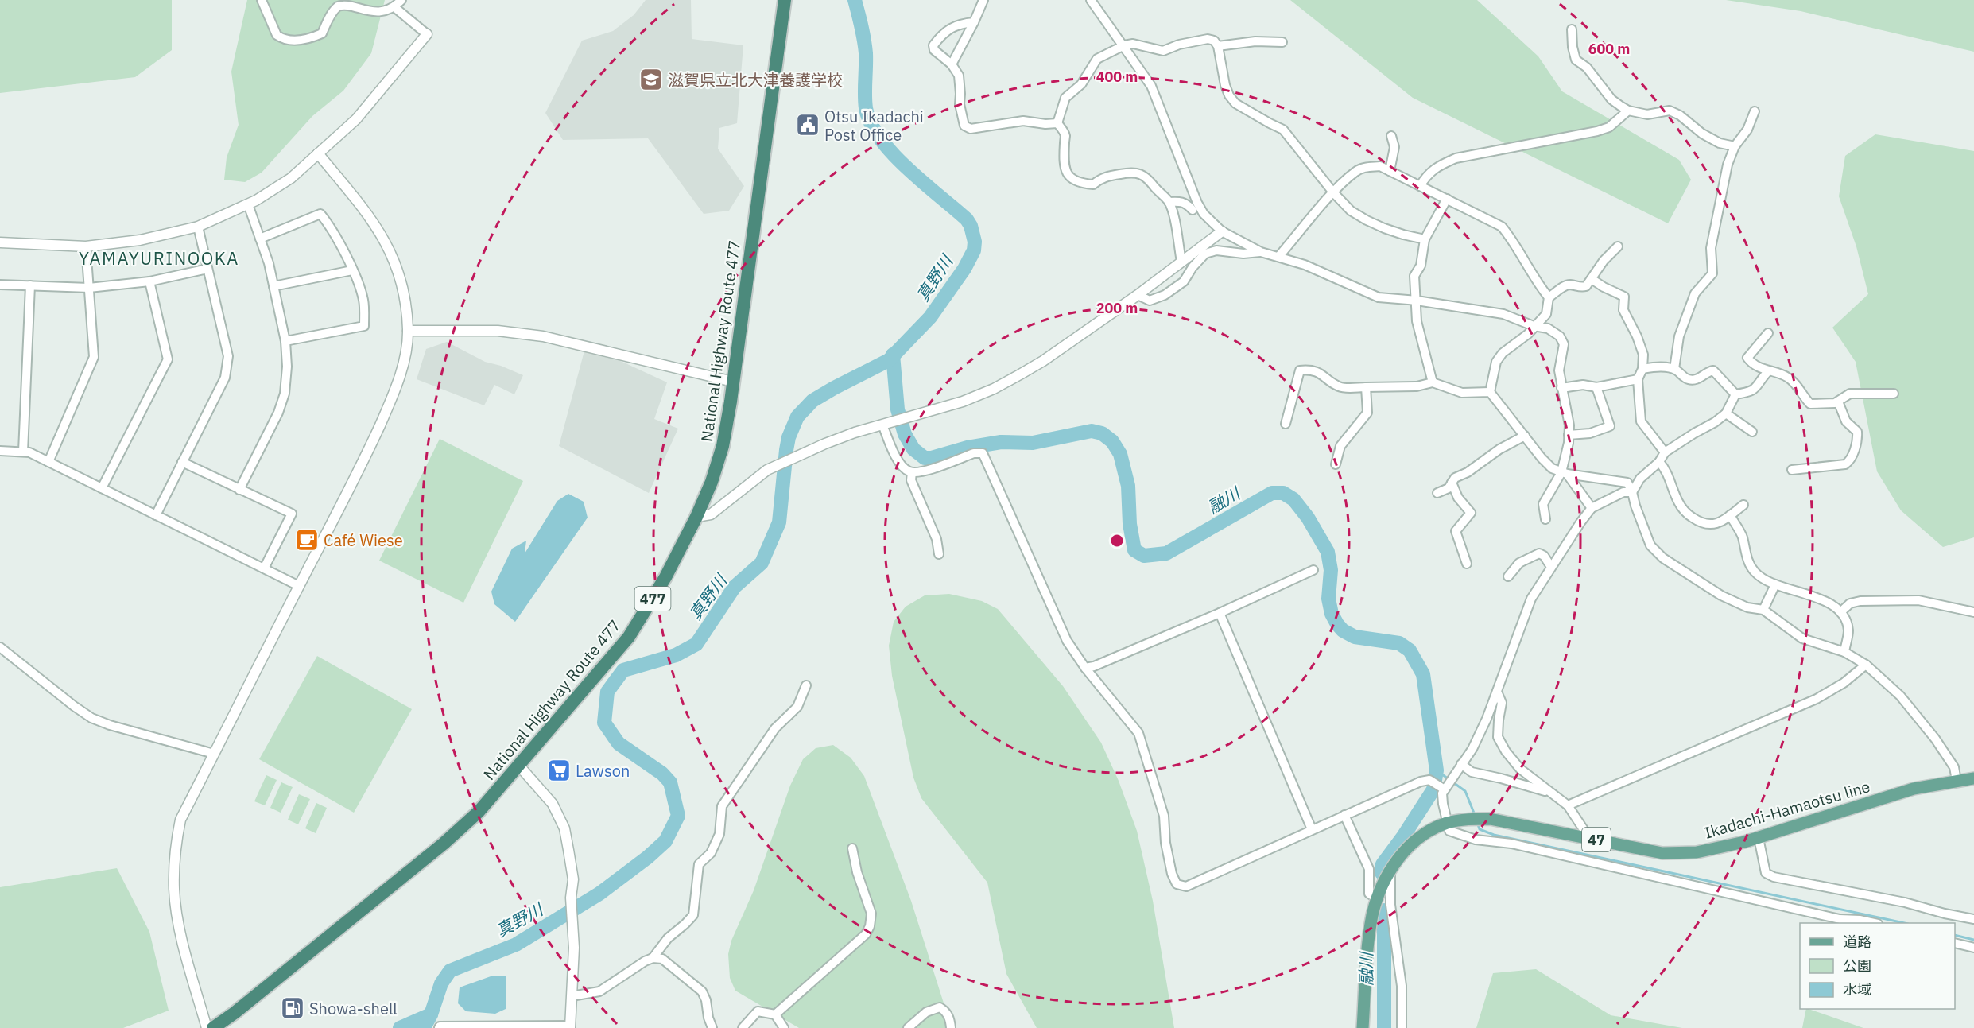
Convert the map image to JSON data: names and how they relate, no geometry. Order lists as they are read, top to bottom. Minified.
{"streets":{"highway":["National Highway Route 477","477"],"main road":["Ikadachi-Hamaotsu line","47"]},"districts":["YAMAYURINOOKA"],"water":["真野川","融川"],"places":{"school or university":["滋賀県立北大津養護学校"],"public building":["Otsu Ikadachi Post Office"],"cafe":["Café Wiese"],"supermarket":["Lawson"],"fuel station":["Showa-shell"]},"legend":["道路","公園","水域"],"rings":["600 m","400 m","200 m"]}
